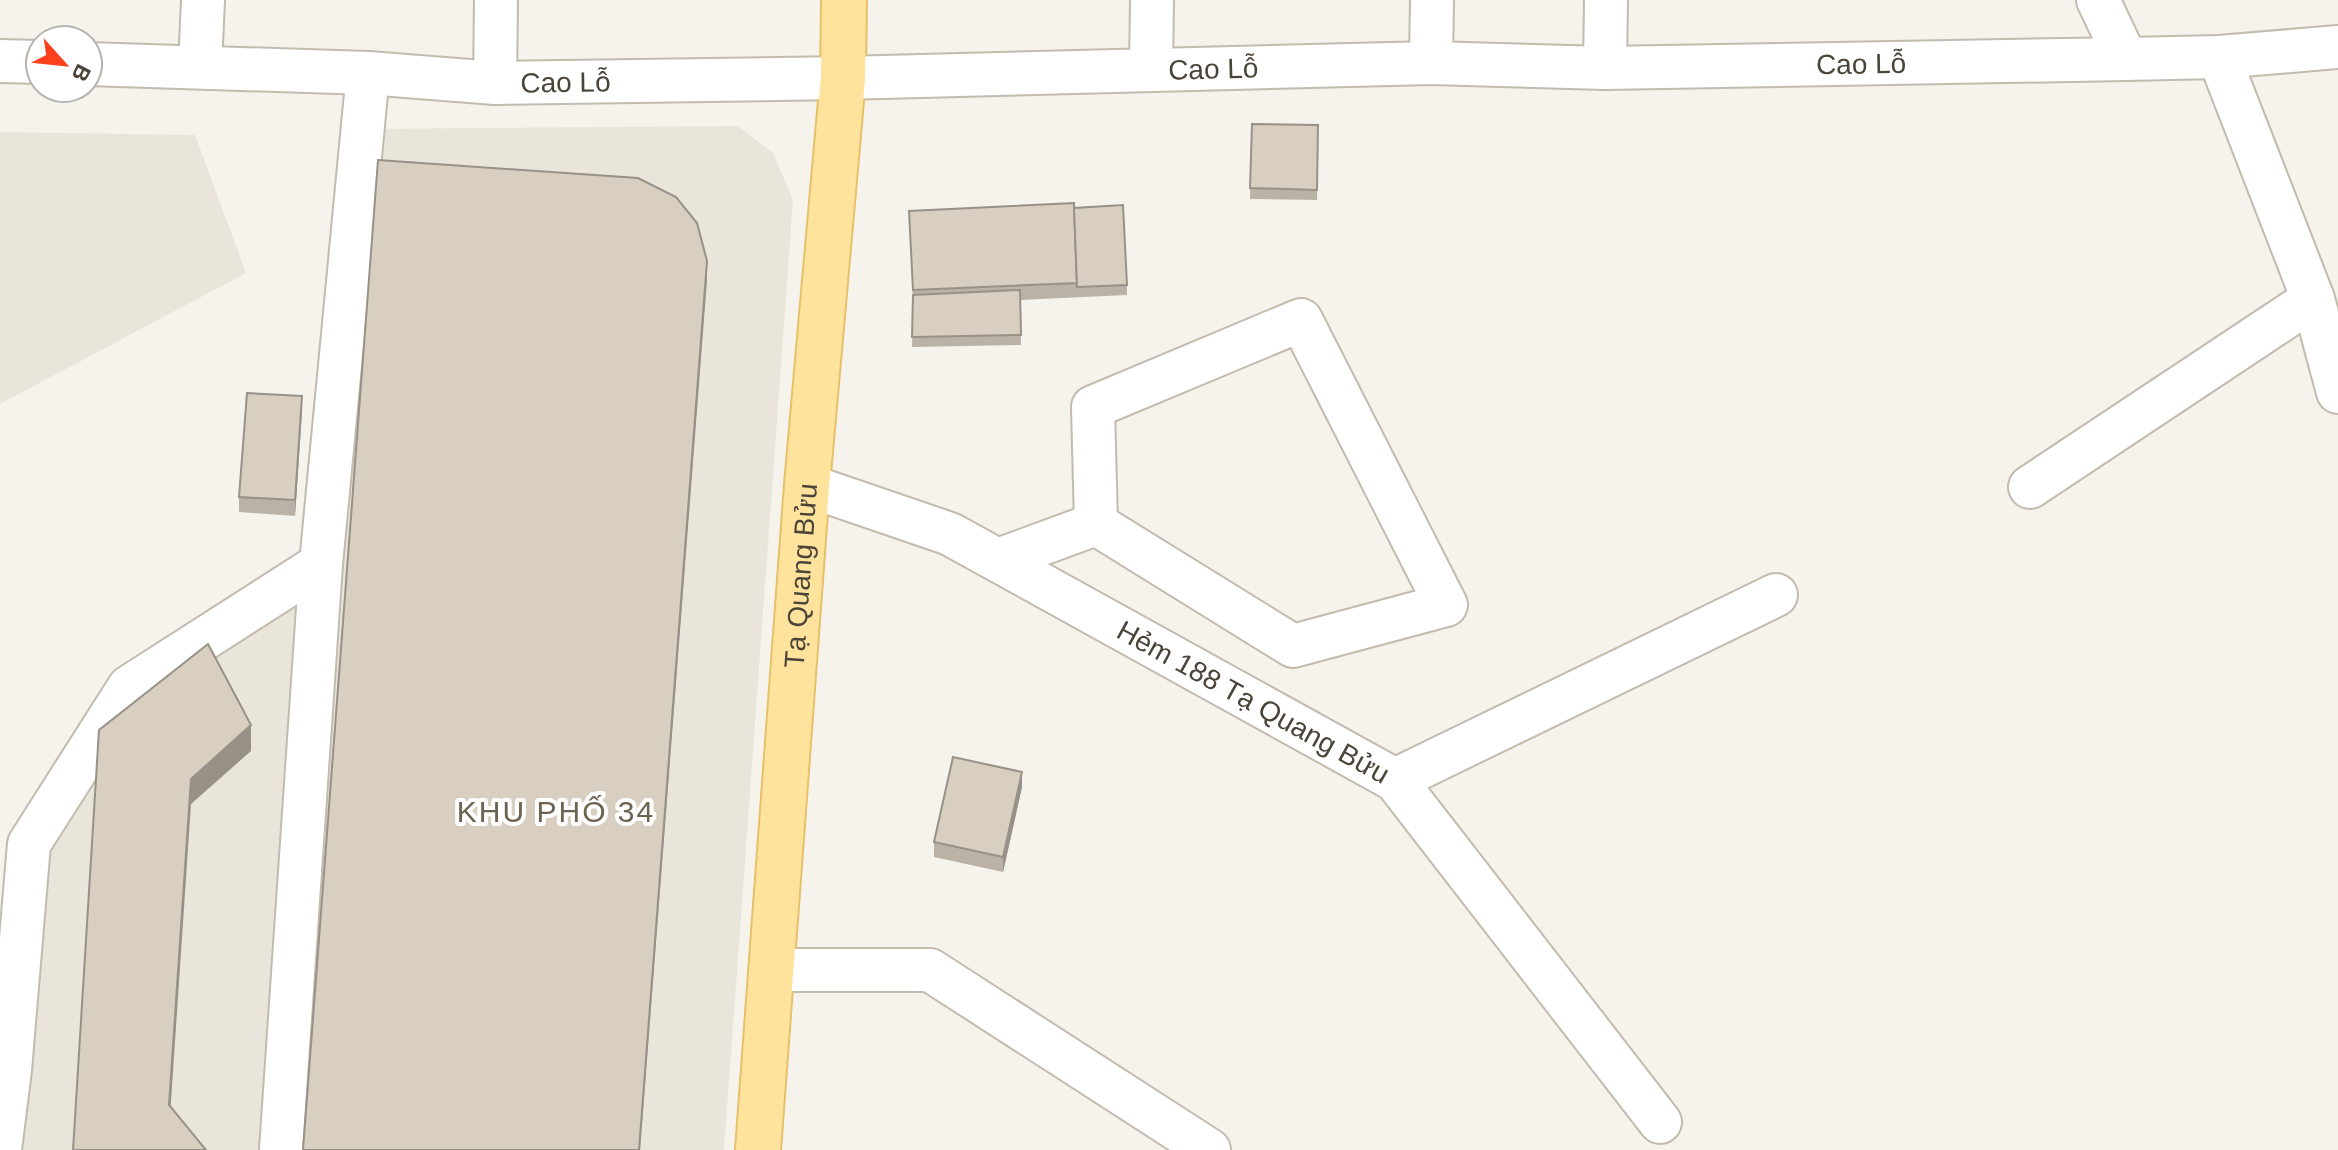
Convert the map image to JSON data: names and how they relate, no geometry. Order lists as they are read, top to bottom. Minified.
{"streets":{"main road":["Tạ Quang Bửu"],"street":["Cao Lỗ","Hẻm 188 Tạ Quang Bửu"]},"crossings":[["Cao Lỗ","Tạ Quang Bửu"],["Tạ Quang Bửu","Hẻm 188 Tạ Quang Bửu"]],"districts":["KHU PHỐ 34"],"north":"bottom right"}
